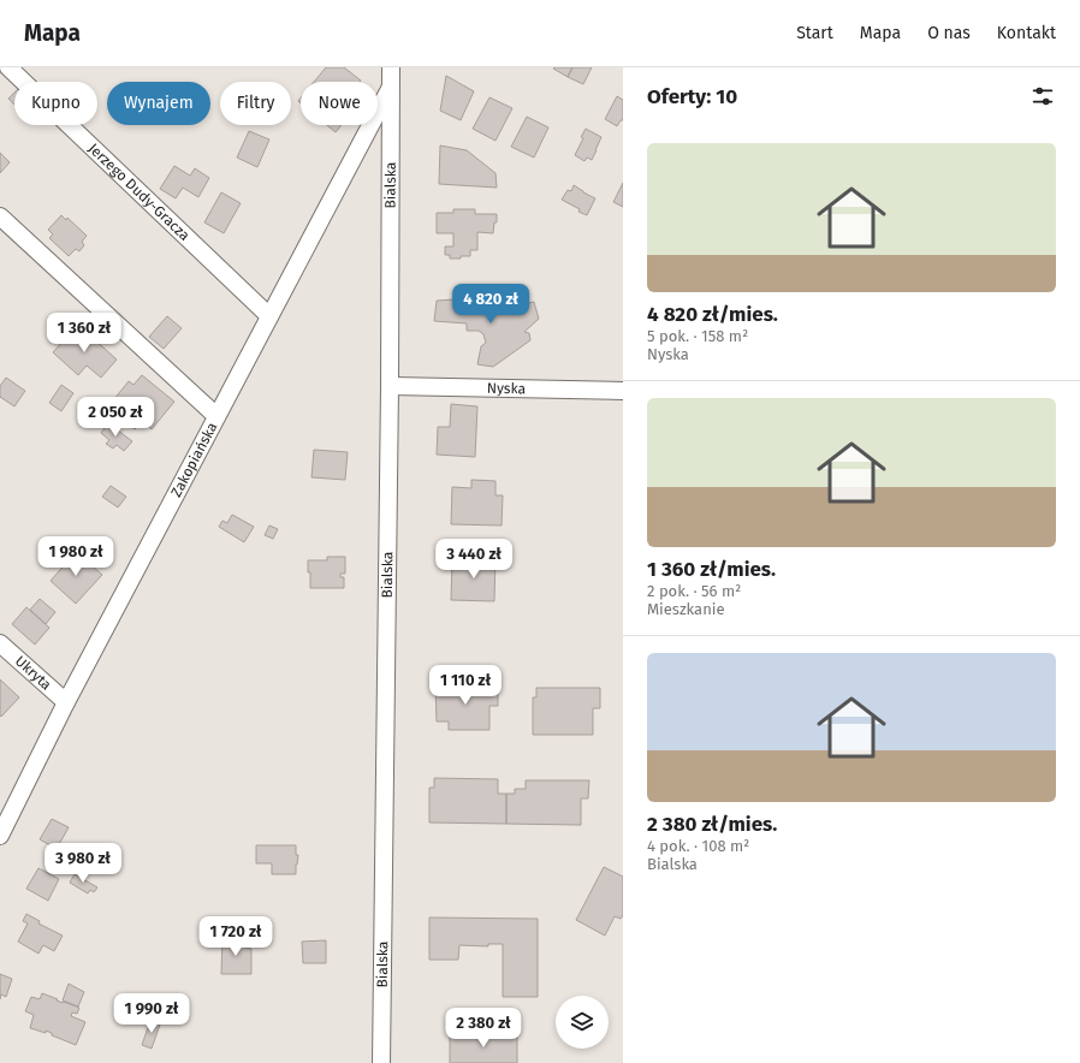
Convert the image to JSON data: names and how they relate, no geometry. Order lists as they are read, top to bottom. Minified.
{"streets":{"street":["Bialska","Jerzego Dudy-Gracza","Nyska","Zakopiańska","Ukryta"]},"crossings":[["Bialska","Nyska"],["Bialska","Zakopiańska"],["Jerzego Dudy-Gracza","Zakopiańska"],["Zakopiańska","Ukryta"]],"page":{"header":"Mapa","nav":["Start","Mapa","O nas","Kontakt"],"heading":"Oferty: 10","chip":["Kupno","Wynajem","Filtry","Nowe"],"list":[{"name":"4 820 zł/mies.","note":"5 pok. · 158 m² · Nyska"},{"name":"1 360 zł/mies.","note":"2 pok. · 56 m² · Mieszkanie"},{"name":"2 380 zł/mies.","note":"4 pok. · 108 m² · Bialska"}],"price":["4 820 zł","1 360 zł","2 050 zł","1 980 zł","3 440 zł","1 110 zł","3 980 zł","1 720 zł","1 990 zł","2 380 zł"]}}
